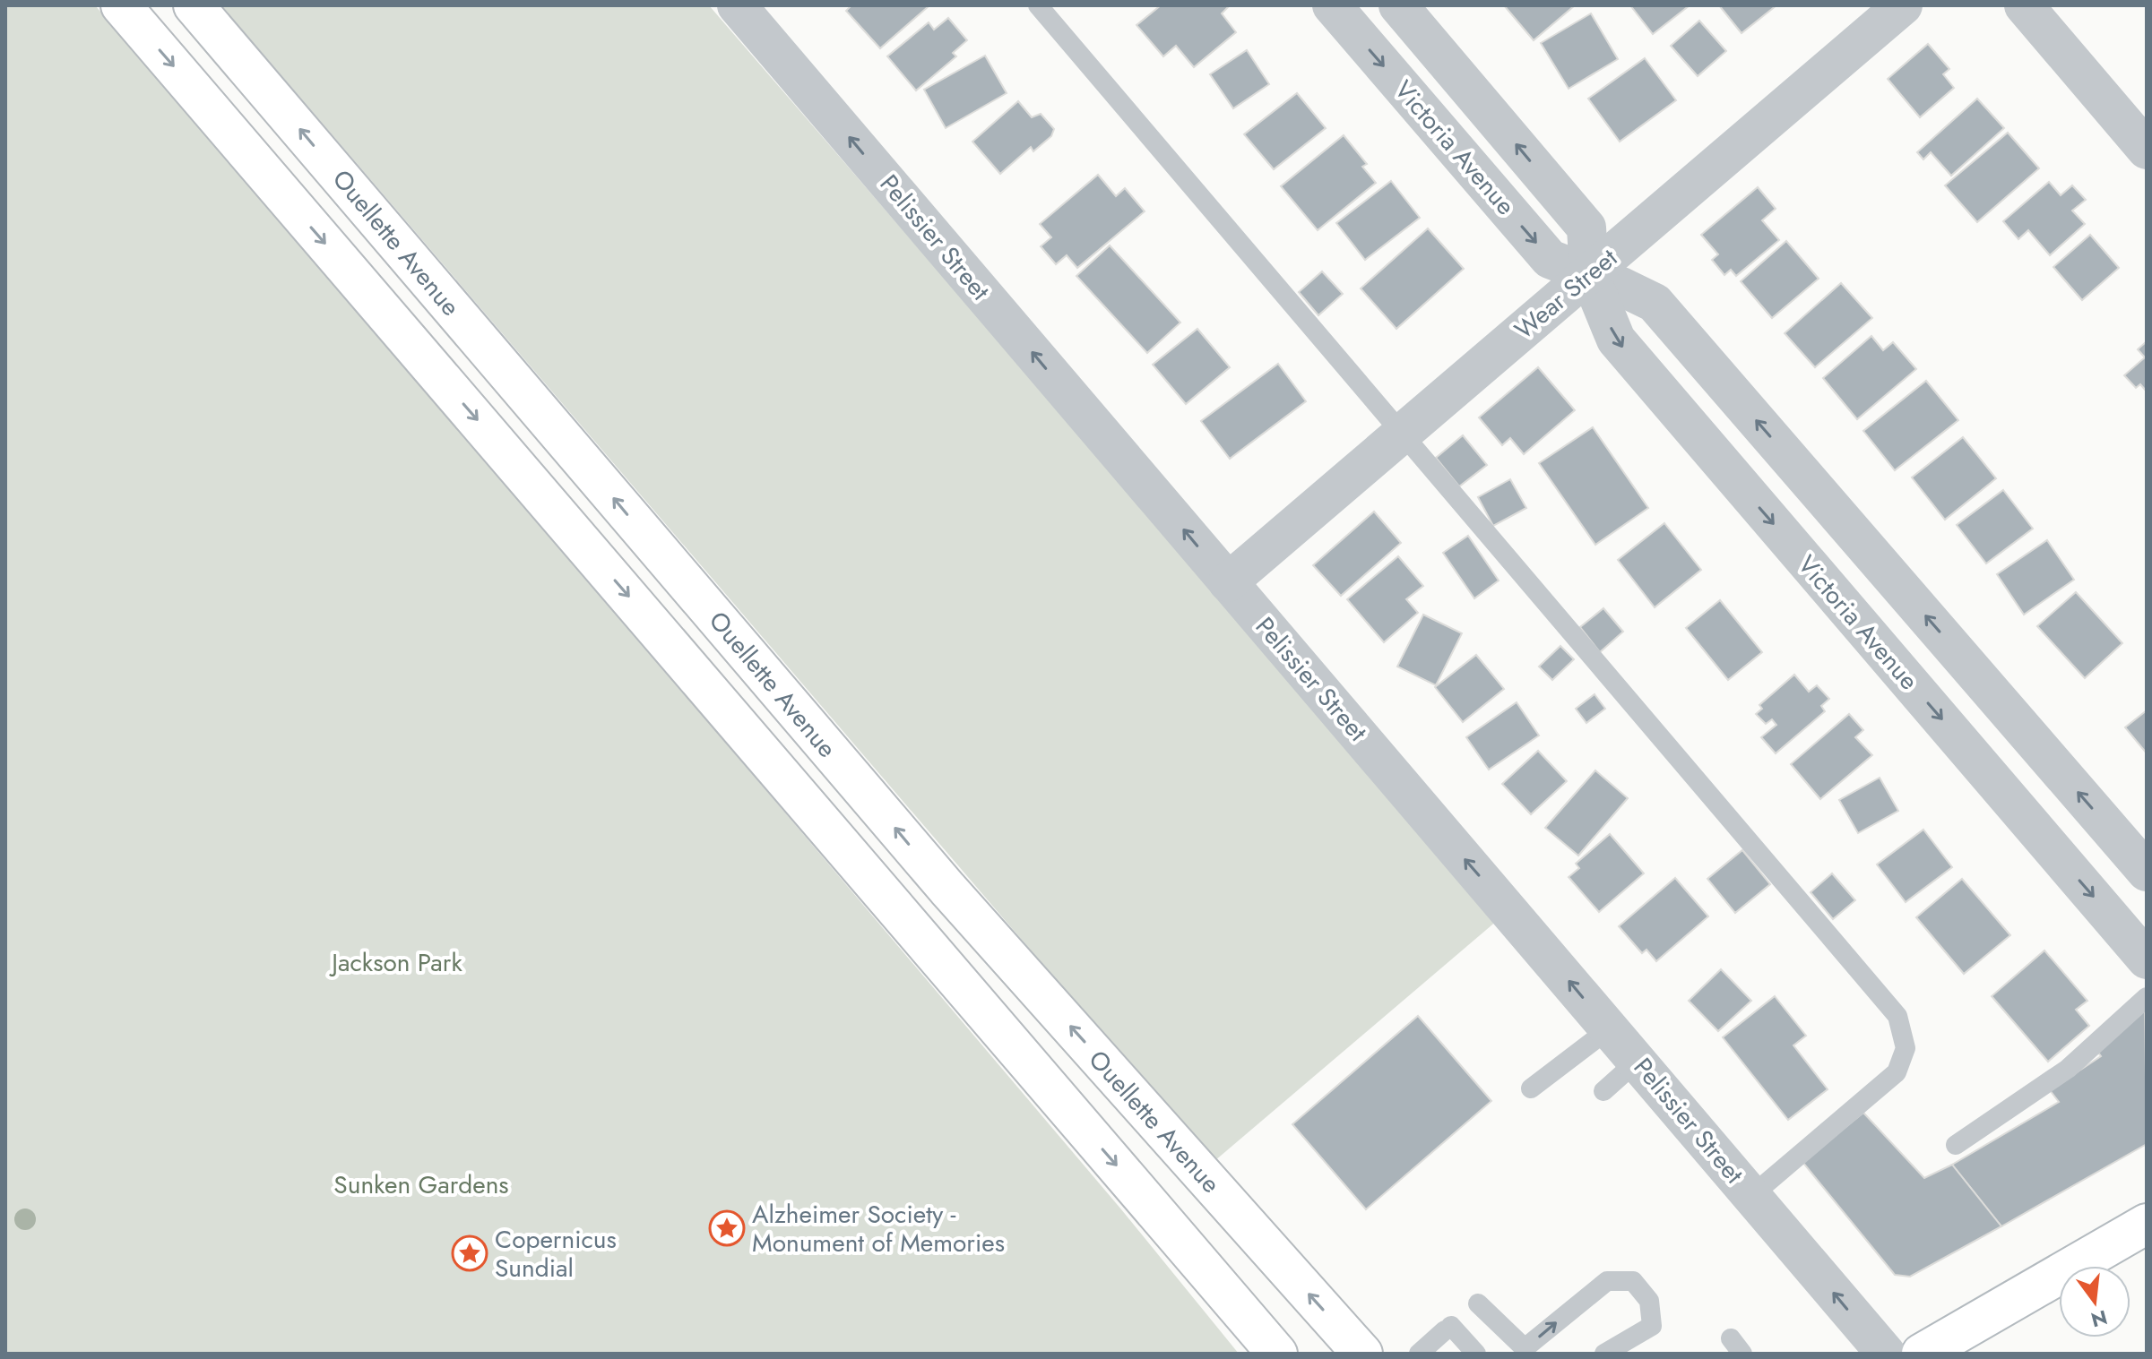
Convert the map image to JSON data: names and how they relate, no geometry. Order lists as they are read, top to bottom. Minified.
{"streets":{"main road":["Ouellette Avenue"],"street":["Victoria Avenue","Pelissier Street","Wear Street"]},"crossings":[["Victoria Avenue","Wear Street"],["Pelissier Street","Wear Street"]],"one_way":["Pelissier Street"],"parks":["Jackson Park","Sunken Gardens"],"places":{"place":["Alzheimer Society - Monument of Memories","Copernicus Sundial"]},"north":"bottom"}
